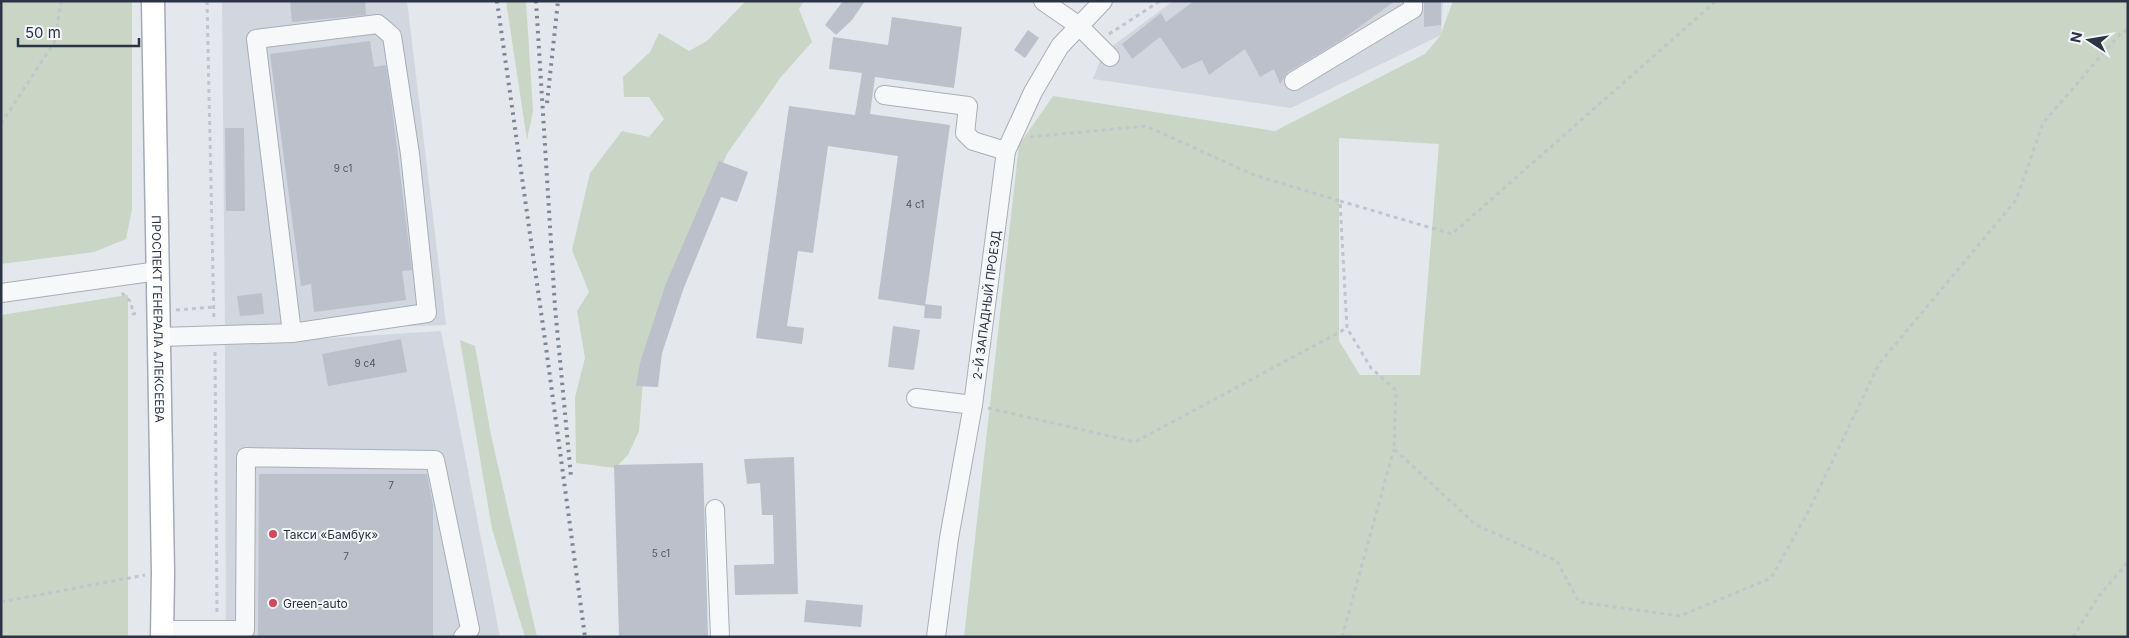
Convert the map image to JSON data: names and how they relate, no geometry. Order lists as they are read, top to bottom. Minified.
{"streets":{"main road":["ПРОСПЕКТ ГЕНЕРАЛА АЛЕКСЕЕВА"],"street":["2-Й ЗАПАДНЫЙ ПРОЕЗД"]},"places":["Такси «Бамбук»","Green-auto"],"house_numbers":["9 с1","4 с1","9 с4","7","5 с1","7"],"scale_bar":"50 m","north":"left"}
